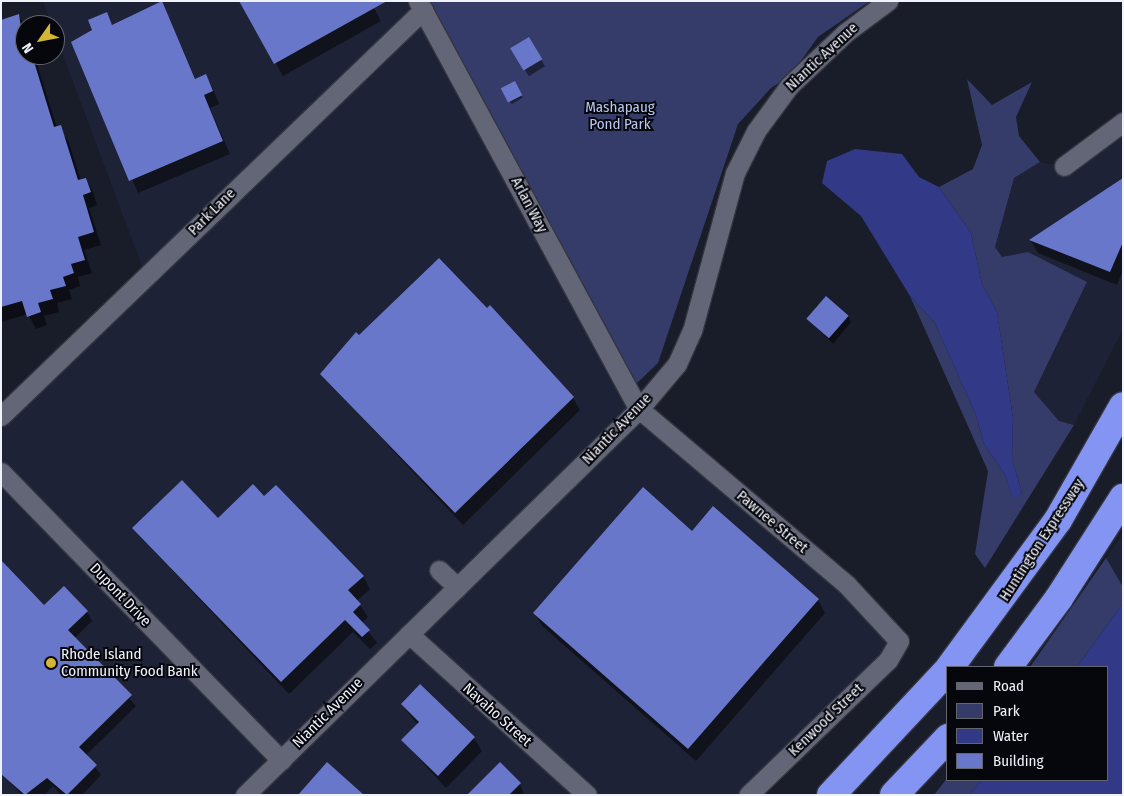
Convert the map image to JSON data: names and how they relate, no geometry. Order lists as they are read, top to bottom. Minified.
{"streets":{"highway":["Huntington Expressway"],"street":["Niantic Avenue","Arlan Way","Park Lane","Pawnee Street","Dupont Drive","Navaho Street","Kenwood Street"]},"crossings":[["Niantic Avenue","Arlan Way"],["Niantic Avenue","Pawnee Street"],["Niantic Avenue","Dupont Drive"],["Niantic Avenue","Navaho Street"],["Arlan Way","Park Lane"],["Arlan Way","Pawnee Street"],["Pawnee Street","Kenwood Street"]],"parks":["Mashapaug Pond Park"],"places":["Rhode Island Community Food Bank"],"legend":["Road","Park","Water","Building"],"north":"bottom left"}
